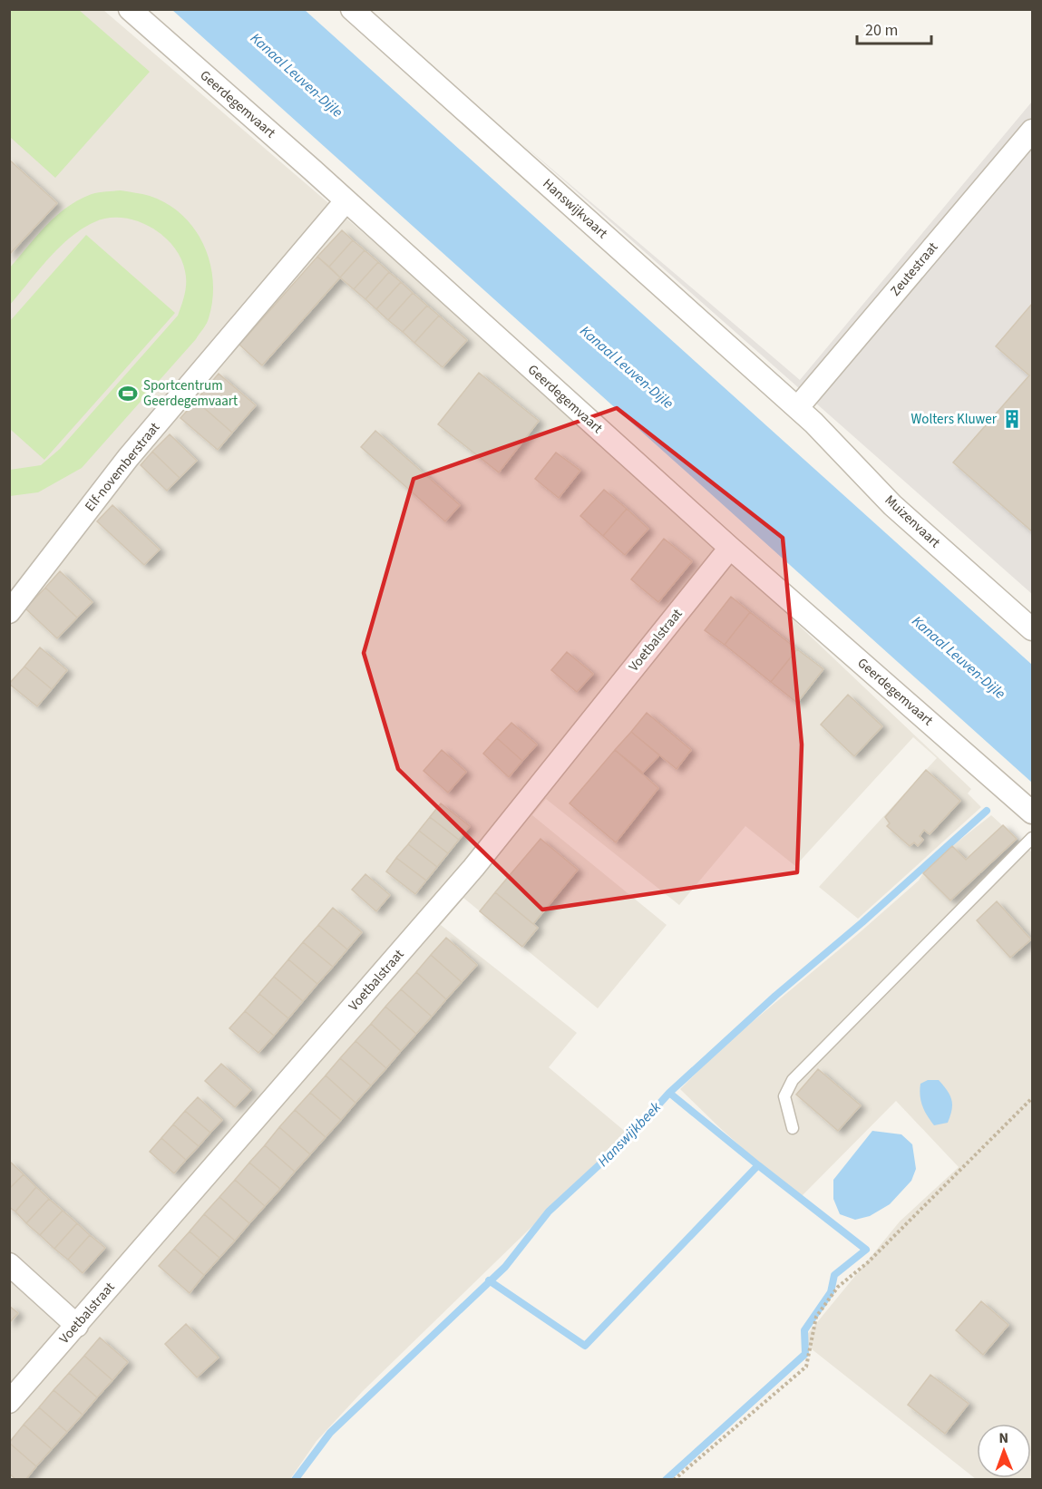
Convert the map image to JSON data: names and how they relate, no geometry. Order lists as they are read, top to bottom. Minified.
{"streets":{"street":["Geerdegemvaart","Hanswijkvaart","Zeutestraat","Elf-novemberstraat","Muizenvaart","Voetbalstraat"]},"crossings":[["Geerdegemvaart","Elf-novemberstraat"],["Geerdegemvaart","Voetbalstraat"],["Hanswijkvaart","Zeutestraat"],["Hanswijkvaart","Muizenvaart"],["Zeutestraat","Muizenvaart"]],"water":["Kanaal Leuven-Dijle","Hanswijkbeek"],"places":{"sports":["Sportcentrum Geerdegemvaart"],"building":["Wolters Kluwer"]},"scale_bar":"20 m","north":"top"}
